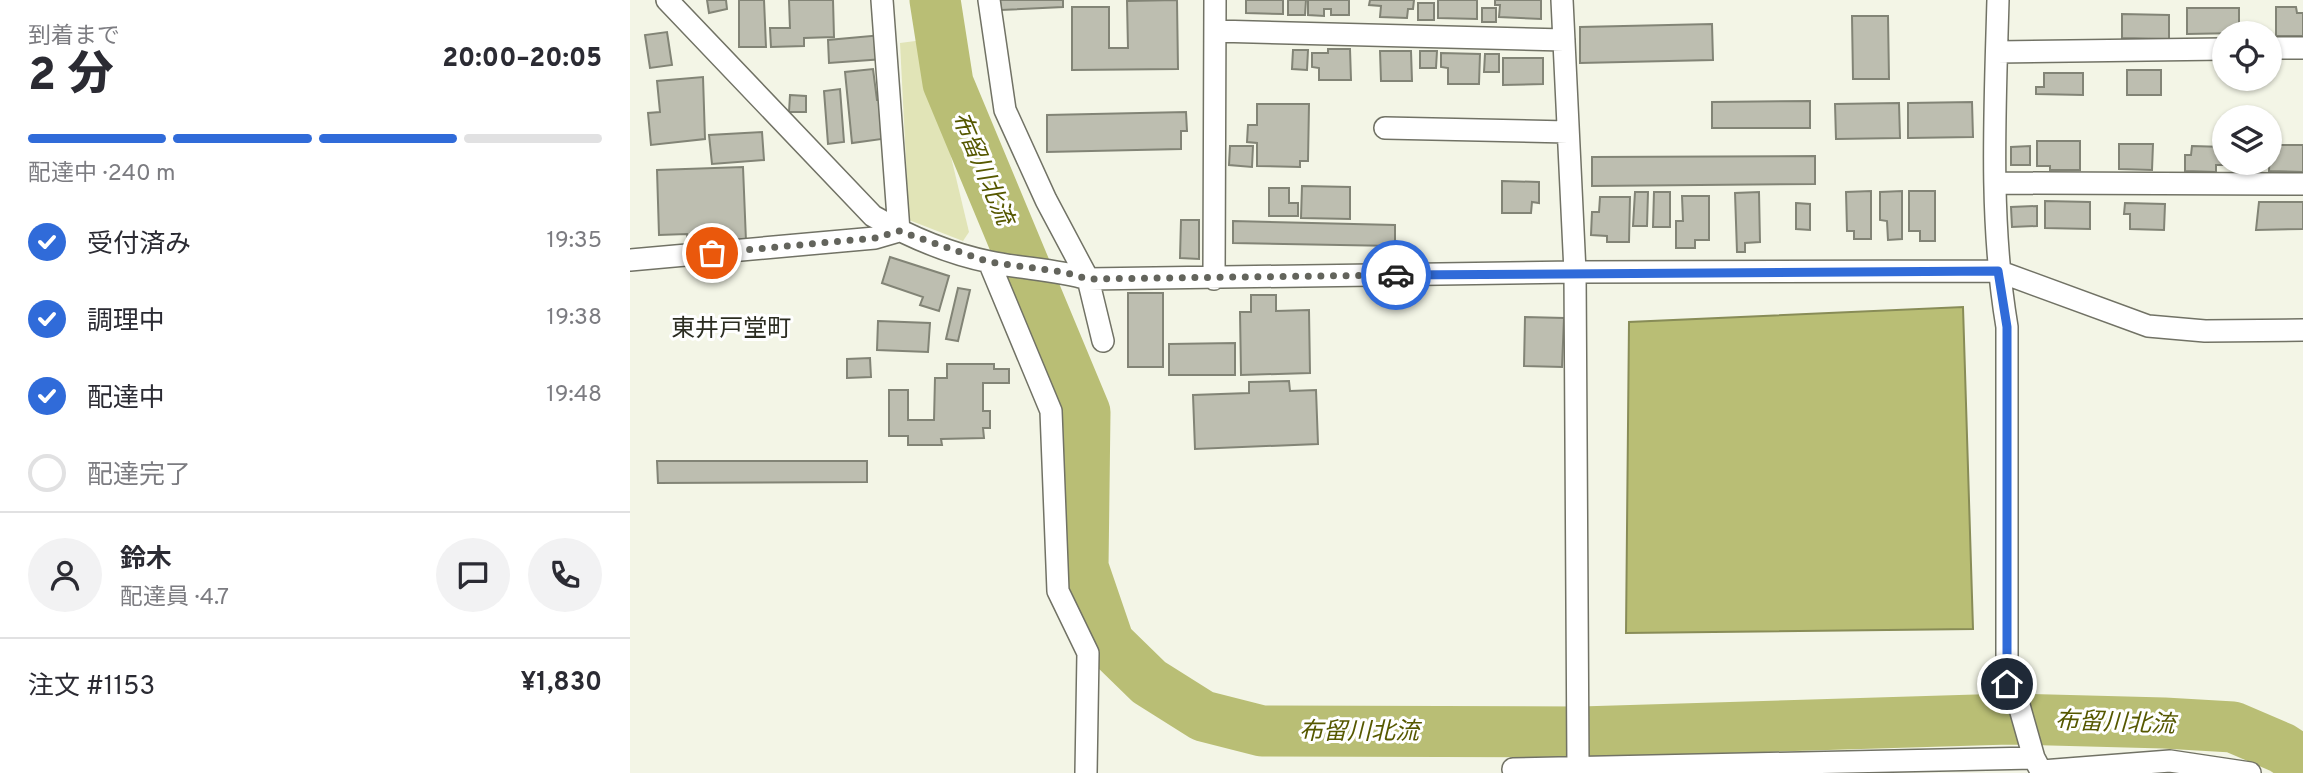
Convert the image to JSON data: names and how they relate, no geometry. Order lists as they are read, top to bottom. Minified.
{"districts":["東井戸堂町"],"water":["布留川北流"],"page":{"heading":["2 分","到着まで","20:00–20:05"],"panel":["鈴木","配達員 · 4.7","注文 #1153","¥1,830"],"bar":"配達中 · 240 m","list":[["受付済み","19:35"],["調理中","19:38"],["配達中","19:48"],"配達完了"]}}
